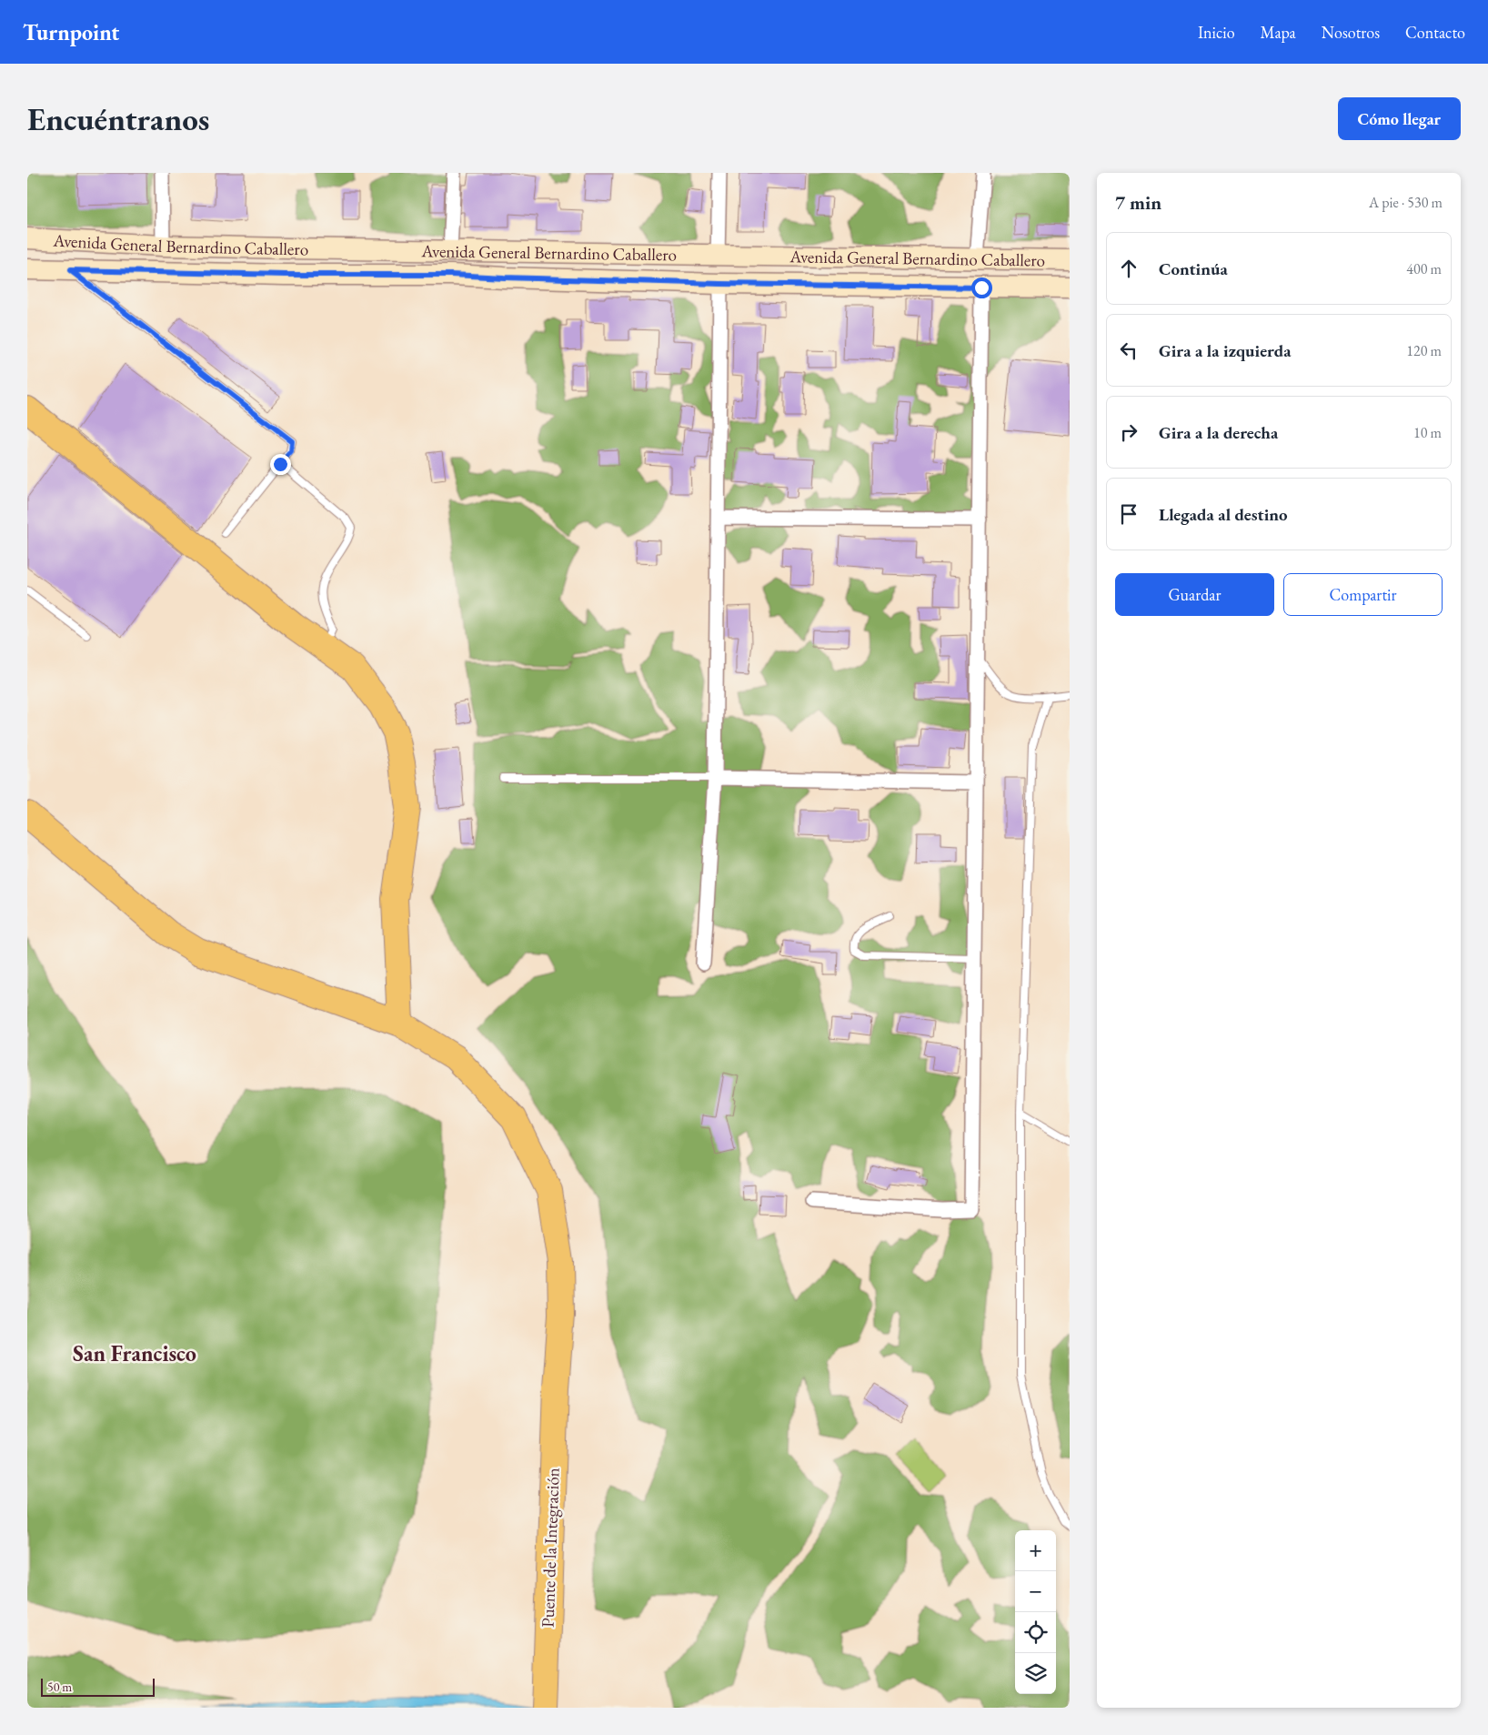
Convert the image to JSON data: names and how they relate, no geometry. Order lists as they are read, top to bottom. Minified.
{"streets":{"highway":["Puente de la Integración"],"main road":["Avenida General Bernardino Caballero"]},"districts":["San Francisco"],"scale_bar":"50 m","page":{"header":"Turnpoint","nav":["Inicio","Mapa","Nosotros","Contacto"],"buttons":["Cómo llegar",["Guardar","Compartir"]],"title":"Encuéntranos","heading":["7 min","A pie · 530 m"],"list":[["Continúa","400 m"],["Gira a la izquierda","120 m"],["Gira a la derecha","10 m"],"Llegada al destino"],"map_buttons":["+","−"],"scale":"50 m"}}
